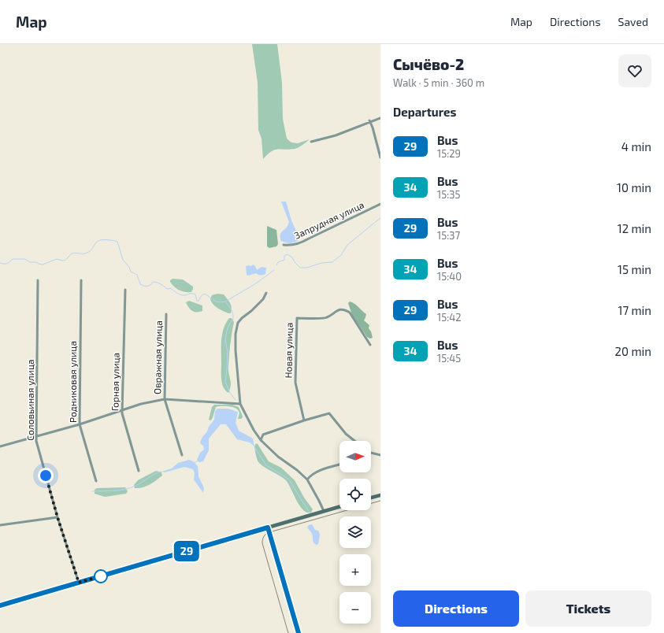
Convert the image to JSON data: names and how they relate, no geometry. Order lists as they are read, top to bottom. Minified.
{"streets":{"street":["Запрудная улица","Новая улица","Овражная улица","Родниковая улица","Горная улица","Соловьиная улица"]},"lines":["bus line 29"],"north":"right","page":{"header":"Map","nav":["Map","Directions","Saved"],"on_map":"29","heading":[["Сычёво-2","Walk · 5 min · 360 m"],"Departures"],"list":[{"mark":"29","name":"Bus","note":"15:29","value":"4 min"},{"mark":"34","name":"Bus","note":"15:35","value":"10 min"},{"mark":"29","name":"Bus","note":"15:37","value":"12 min"},{"mark":"34","name":"Bus","note":"15:40","value":"15 min"},{"mark":"29","name":"Bus","note":"15:42","value":"17 min"},{"mark":"34","name":"Bus","note":"15:45","value":"20 min"}],"map_buttons":["+","−"],"buttons":["Directions","Tickets"]}}
